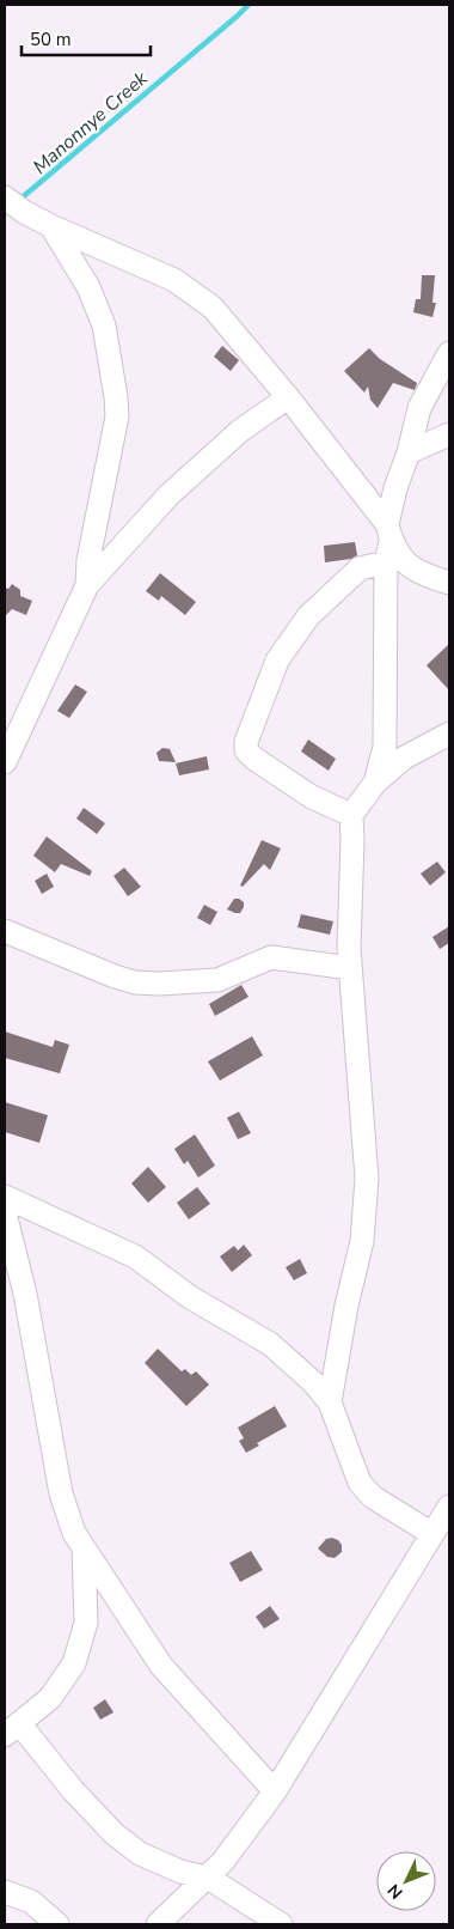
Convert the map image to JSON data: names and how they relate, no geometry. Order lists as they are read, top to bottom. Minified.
{"water":["Manonnye Creek"],"scale_bar":"50 m","north":"bottom left"}
